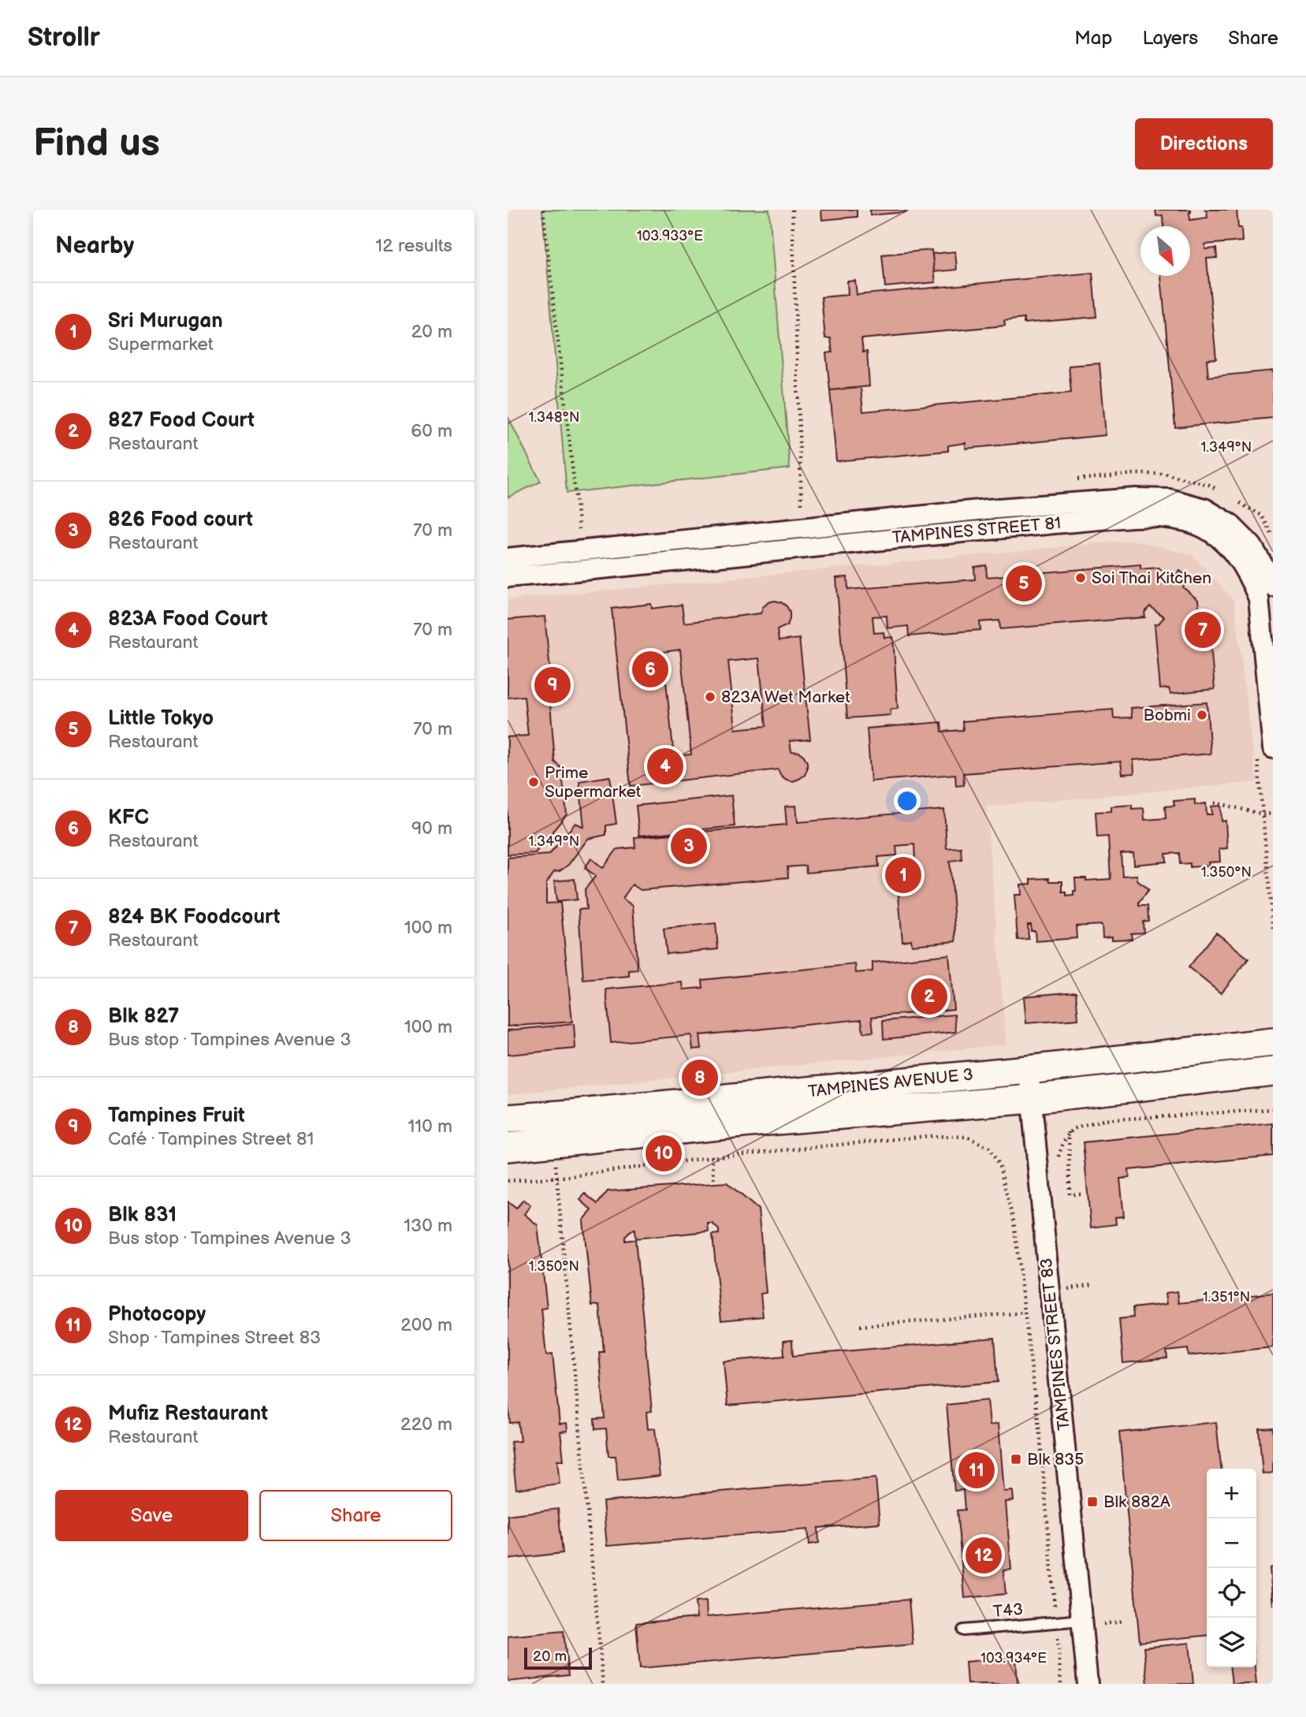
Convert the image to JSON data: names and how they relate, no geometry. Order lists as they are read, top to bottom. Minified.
{"streets":{"street":["TAMPINES STREET 81","TAMPINES AVENUE 3","TAMPINES STREET 83"],"lane":["T43"]},"crossings":[["TAMPINES AVENUE 3","TAMPINES STREET 83"],["TAMPINES STREET 83","T43"]],"places":{"other":["Soi Thai Kitchen","823A Wet Market","Bobmi","Prime Supermarket"],"transit":["Blk 835","Blk 882A"]},"scale_bar":"20 m","north":"bottom right","page":{"header":"Strollr","nav":["Map","Layers","Share"],"buttons":["Directions",["Save","Share"]],"title":"Find us","heading":["Nearby","12 results"],"list":[{"mark":"1","name":"Sri Murugan","note":"Supermarket","value":"20 m"},{"mark":"2","name":"827 Food Court","note":"Restaurant","value":"60 m"},{"mark":"3","name":"826 Food court","note":"Restaurant","value":"70 m"},{"mark":"4","name":"823A Food Court","note":"Restaurant","value":"70 m"},{"mark":"5","name":"Little Tokyo","note":"Restaurant","value":"70 m"},{"mark":"6","name":"KFC","note":"Restaurant","value":"90 m"},{"mark":"7","name":"824 BK Foodcourt","note":"Restaurant","value":"100 m"},{"mark":"8","name":"Blk 827","note":"Bus stop · Tampines Avenue 3","value":"100 m"},{"mark":"9","name":"Tampines Fruit","note":"Café · Tampines Street 81","value":"110 m"},{"mark":"10","name":"Blk 831","note":"Bus stop · Tampines Avenue 3","value":"130 m"},{"mark":"11","name":"Photocopy","note":"Shop · Tampines Street 83","value":"200 m"},{"mark":"12","name":"Mufiz Restaurant","note":"Restaurant","value":"220 m"}],"pins":["5","7","6","9","4","3","1","2","8","10","11","12"],"map_buttons":["+","−"],"scale":"20 m"},"coordinates":["103.933°E","1.348°N","1.349°N","1.350°N","1.351°N","103.934°E"]}
